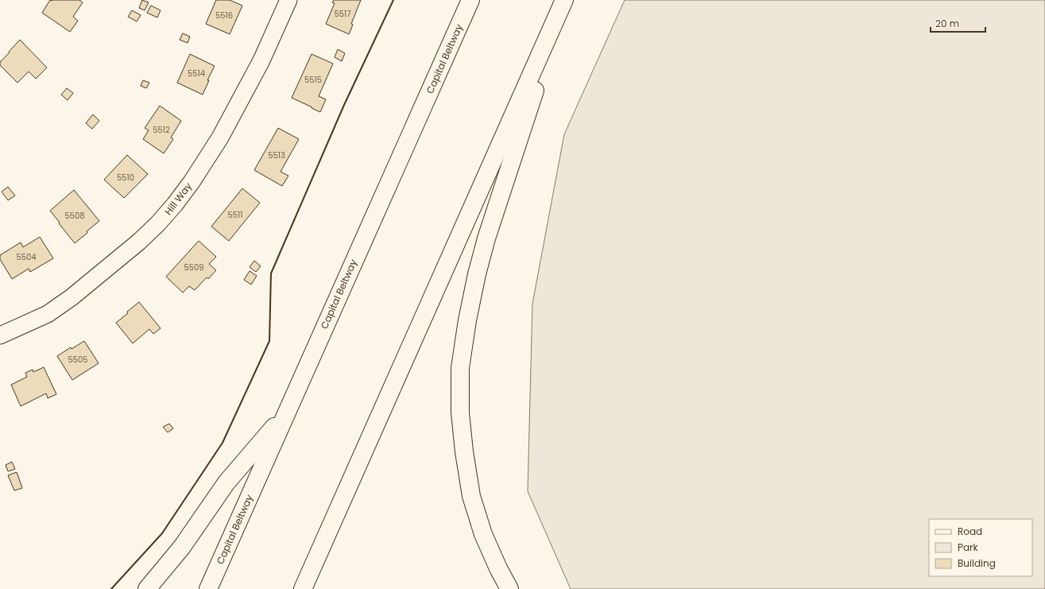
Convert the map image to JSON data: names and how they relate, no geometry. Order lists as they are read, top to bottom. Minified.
{"streets":{"highway":["Capital Beltway"],"street":["Hill Way"]},"house_numbers":["5517","5516","5514","5515","5512","5513","5510","5511","5508","5504","5509","5505"],"legend":["Road","Park","Building"],"scale_bar":"20 m"}
